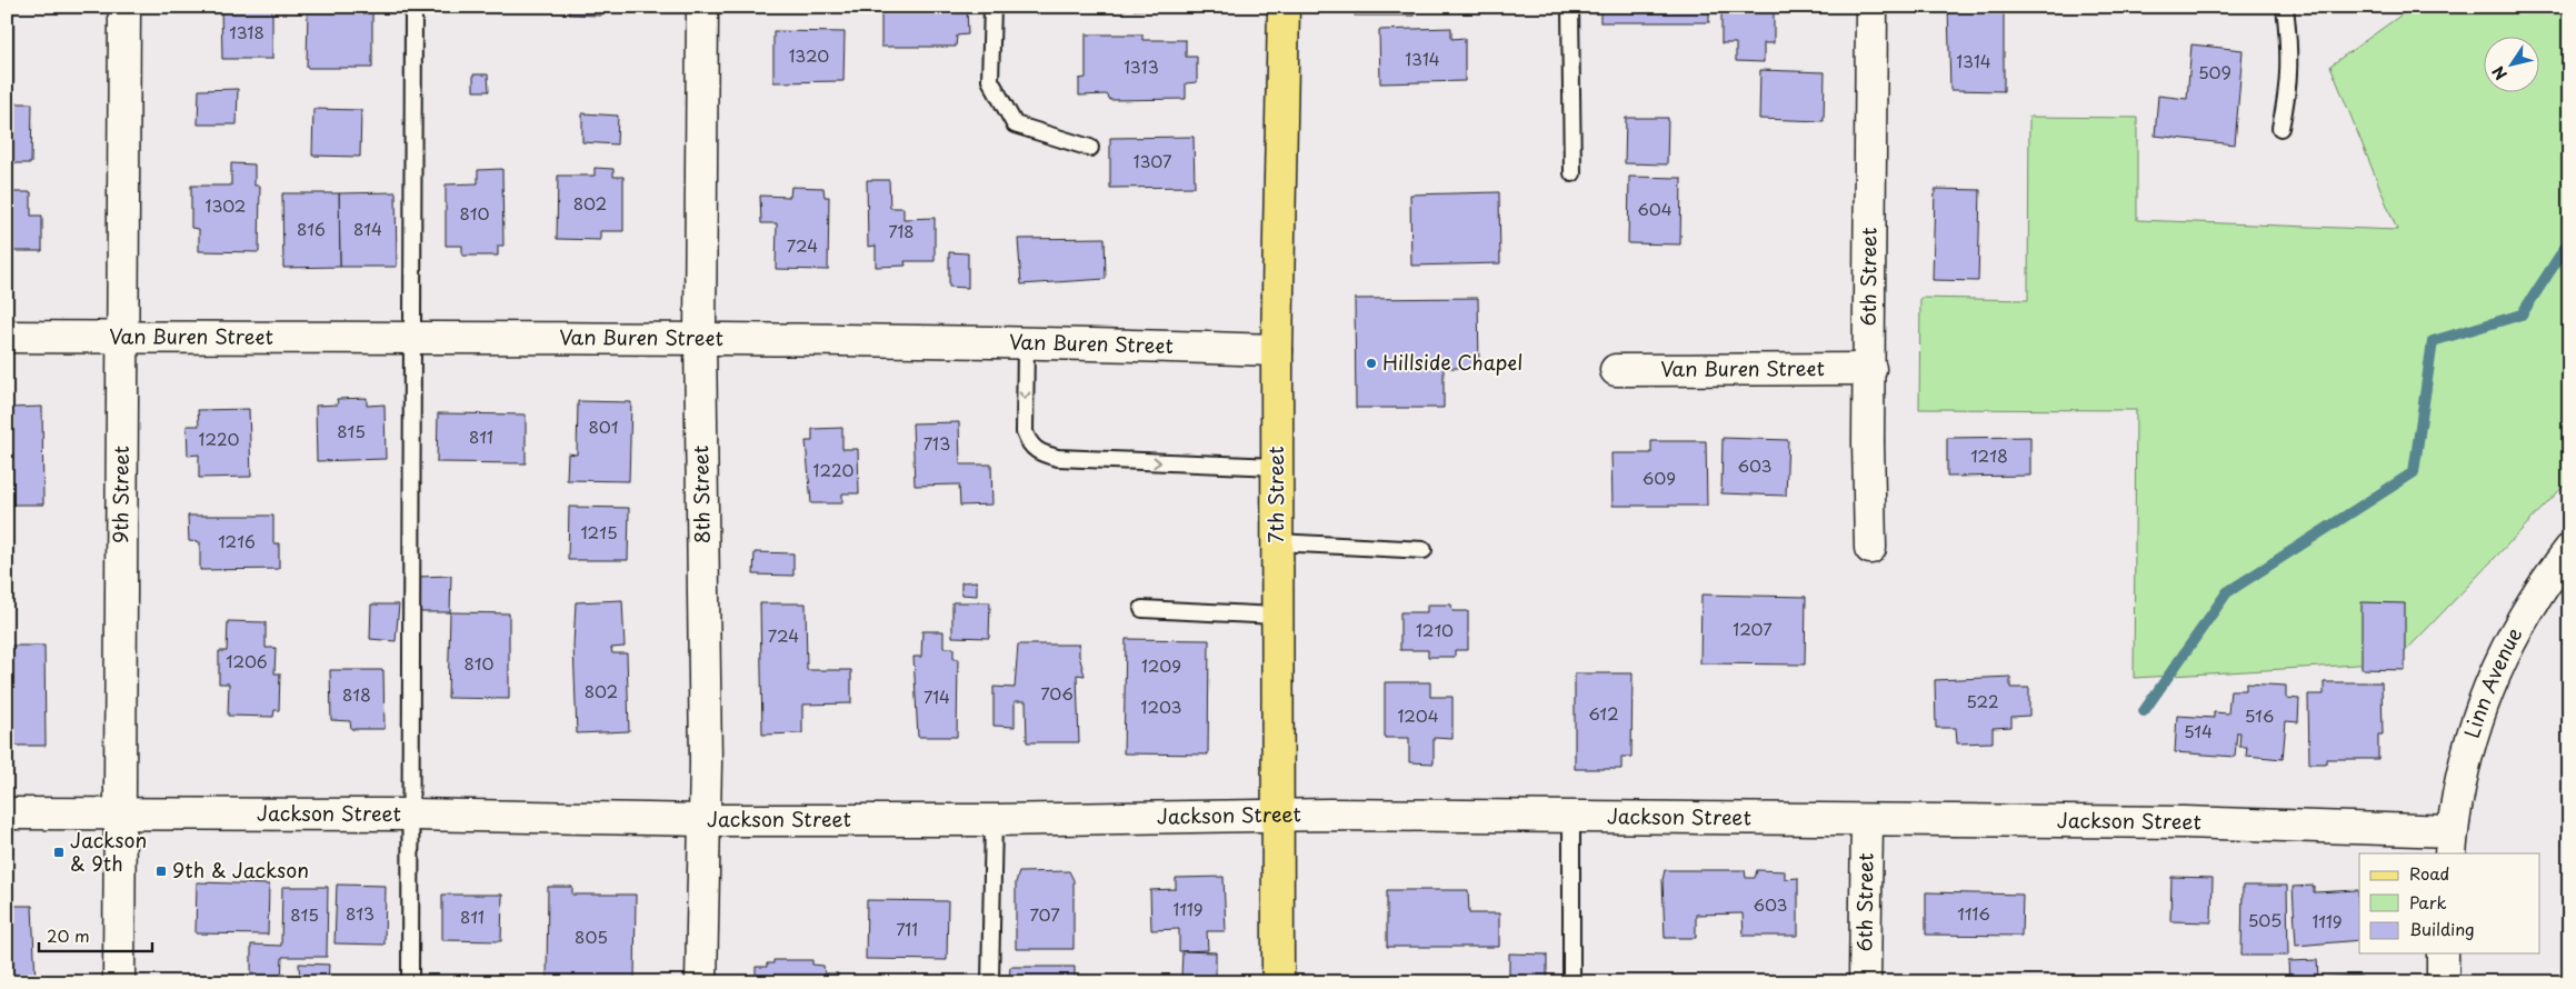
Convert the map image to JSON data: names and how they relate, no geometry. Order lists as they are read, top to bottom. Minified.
{"streets":{"main road":["7th Street"],"street":["6th Street","Van Buren Street","9th Street","8th Street","Linn Avenue","Jackson Street"]},"crossings":[["6th Street","Van Buren Street"],["6th Street","Jackson Street"],["Van Buren Street","9th Street"],["Van Buren Street","8th Street"],["Van Buren Street","7th Street"],["9th Street","Jackson Street"],["8th Street","Jackson Street"],["7th Street","Jackson Street"],["Linn Avenue","Jackson Street"]],"places":{"other":["Hillside Chapel"],"transit":["Jackson & 9th","9th & Jackson"]},"house_numbers":["1318","1320","1314","1314","1313","509","1307","802","1302","604","810","816","814","718","724","801","815","811","1220","713","1218","603","1220","609","1215","1216","1207","1210","724","1206","810","1209","802","706","818","714","522","1203","612","1204","516","514","603","1119","813","1116","815","707","811","505","1119","711","805"],"legend":["Road","Park","Building"],"scale_bar":"20 m","north":"bottom left"}
